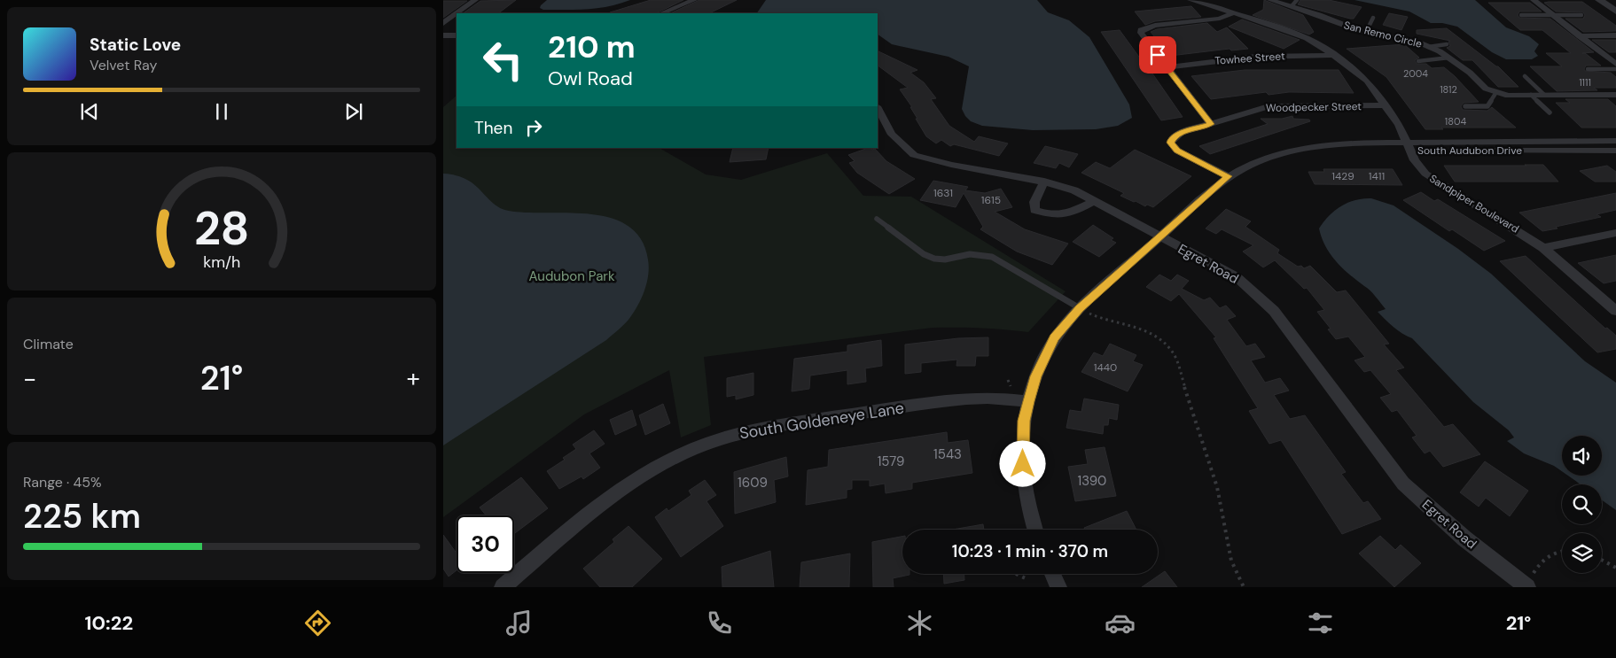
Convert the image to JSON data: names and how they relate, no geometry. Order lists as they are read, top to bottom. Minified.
{"streets":{"street":["San Remo Circle","Towhee Street","Woodpecker Street","South Audubon Drive","Sandpiper Boulevard","Egret Road","South Goldeneye Lane"]},"crossings":[["Towhee Street","Sandpiper Boulevard"],["Woodpecker Street","South Audubon Drive"],["Woodpecker Street","Sandpiper Boulevard"],["South Audubon Drive","Sandpiper Boulevard"],["South Audubon Drive","Egret Road"],["South Audubon Drive","South Goldeneye Lane"]],"parks":["Audubon Park"],"house_numbers":["2004","1111","1812","1804","1429","1411","1631","1615","1440","1543","1579","1390","1609"],"page":{"turn":["210 m","Owl Road"],"song":["Static Love","Velvet Ray"],"then":"Then","tile":["Climate",["Range · 45%","225 km"]],"heat":["−","21°","+"],"limit":"30","trip":"10:23 · 1 min · 370 m","tabs":["10:22","21°"],"gauge":["28","km/h"]}}
